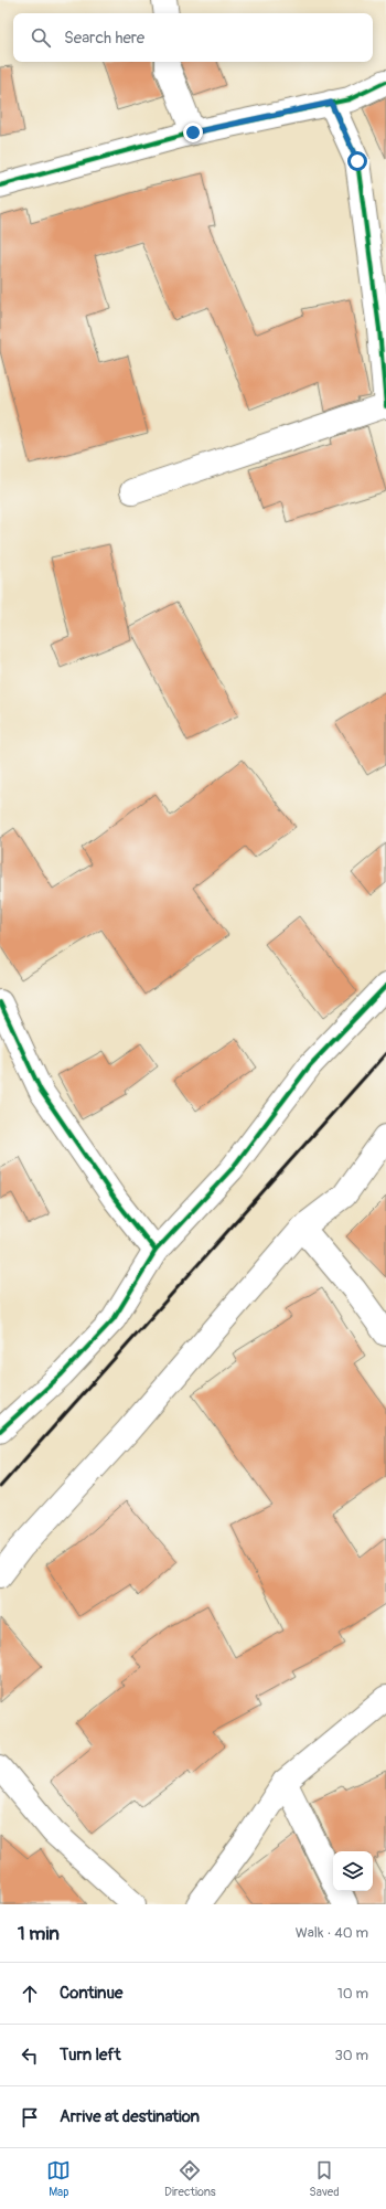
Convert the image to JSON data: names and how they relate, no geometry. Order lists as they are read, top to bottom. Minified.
{"page":{"search":"Search here","heading":["1 min","Walk · 40 m"],"list":[["Continue","10 m"],["Turn left","30 m"],"Arrive at destination"],"nav":["Map","Directions","Saved"]}}
